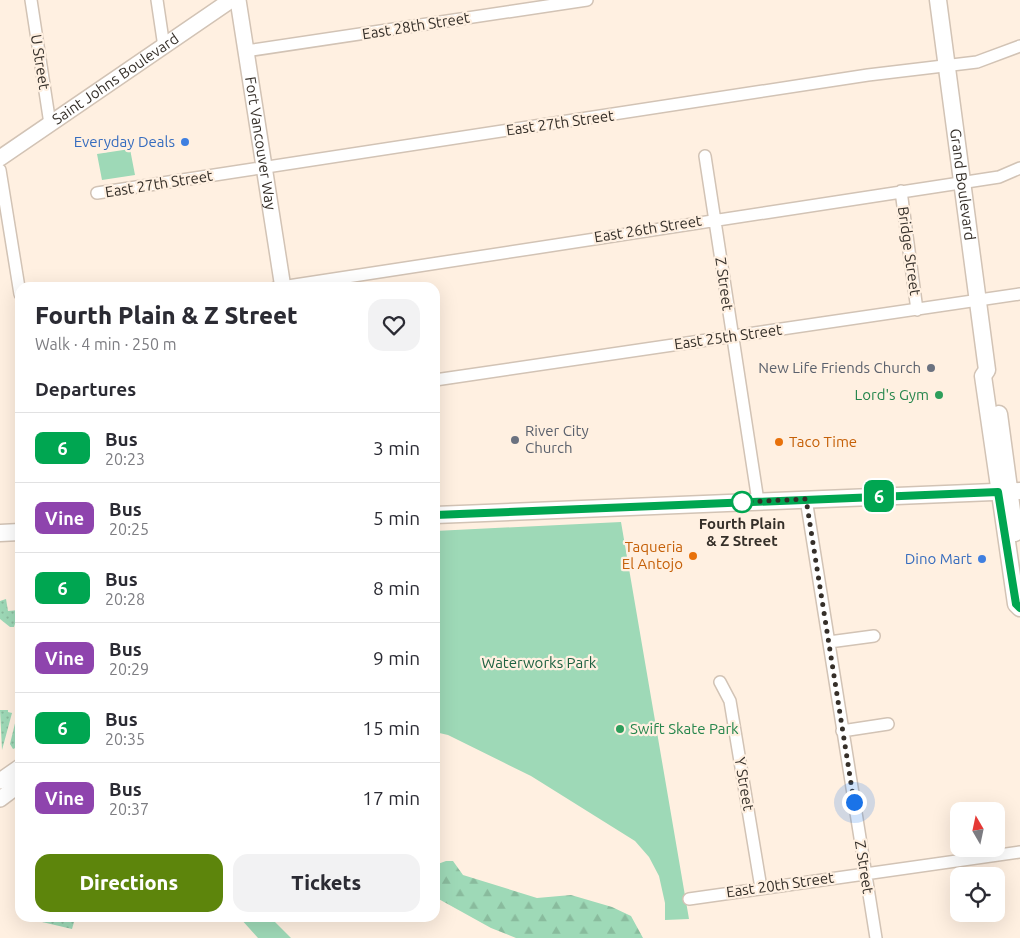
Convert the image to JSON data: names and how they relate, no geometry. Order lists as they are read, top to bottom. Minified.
{"streets":{"main road":["Grand Boulevard"],"street":["East 28th Street","U Street","Saint Johns Boulevard","East 27th Street","Fort Vancouver Way","East 26th Street","Bridge Street","Z Street","East 25th Street","Y Street","East 20th Street"]},"crossings":[["East 28th Street","Fort Vancouver Way"],["U Street","Saint Johns Boulevard"],["East 27th Street","Fort Vancouver Way"],["East 27th Street","Grand Boulevard"],["Grand Boulevard","East 26th Street"],["Grand Boulevard","East 25th Street"],["East 26th Street","Bridge Street"],["East 26th Street","Z Street"],["Bridge Street","East 25th Street"],["Z Street","East 25th Street"],["Z Street","East 20th Street"],["Y Street","East 20th Street"]],"parks":["Waterworks Park"],"places":["Everyday Deals","New Life Friends Church","Lord's Gym","River City Church","Taco Time","Fourth Plain & Z Street","Taqueria El Antojo","Dino Mart","Swift Skate Park"],"lines":["bus line 6"],"north":"top","page":{"on_map":"6","heading":[["Fourth Plain & Z Street","Walk · 4 min · 250 m"],"Departures"],"list":[{"mark":"6","name":"Bus","note":"20:23","value":"3 min"},{"mark":"Vine","name":"Bus","note":"20:25","value":"5 min"},{"mark":"6","name":"Bus","note":"20:28","value":"8 min"},{"mark":"Vine","name":"Bus","note":"20:29","value":"9 min"},{"mark":"6","name":"Bus","note":"20:35","value":"15 min"},{"mark":"Vine","name":"Bus","note":"20:37","value":"17 min"}],"buttons":["Directions","Tickets"]}}
